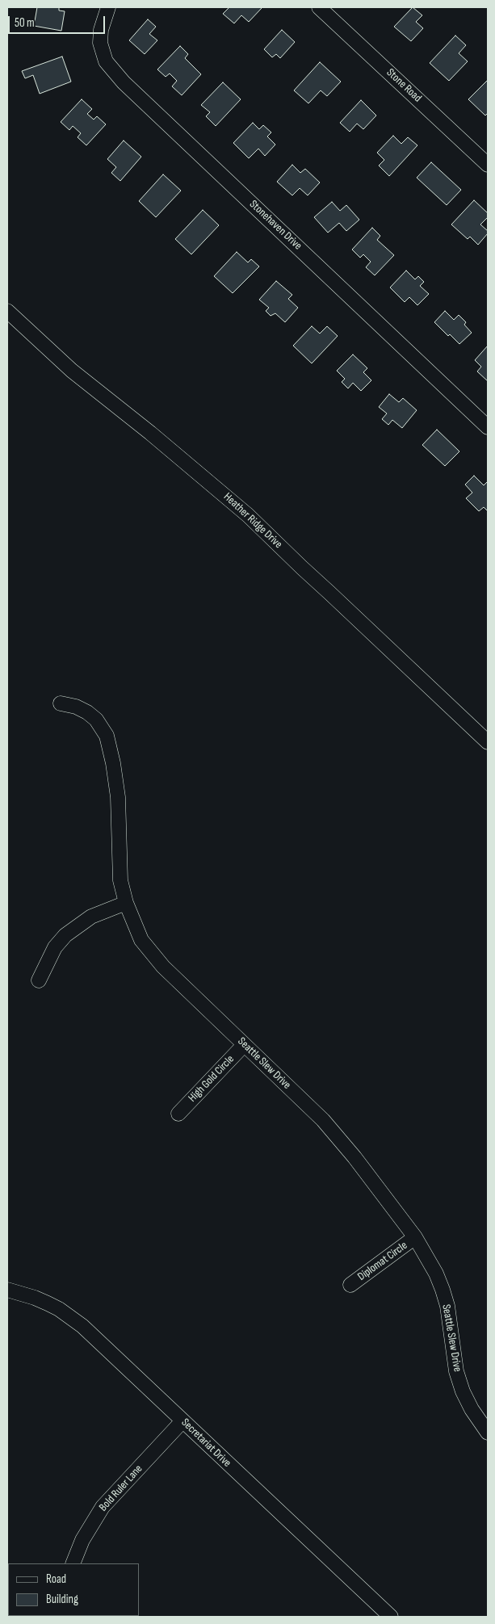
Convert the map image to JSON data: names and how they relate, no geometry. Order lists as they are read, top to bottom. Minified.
{"streets":{"street":["Stone Road","Stonehaven Drive","Heather Ridge Drive","Seattle Slew Drive","High Gold Circle","Diplomat Circle","Secretariat Drive","Bold Ruler Lane"]},"crossings":[["Seattle Slew Drive","High Gold Circle"],["Seattle Slew Drive","Diplomat Circle"],["Secretariat Drive","Bold Ruler Lane"]],"legend":["Road","Building"],"scale_bar":"50 m"}
